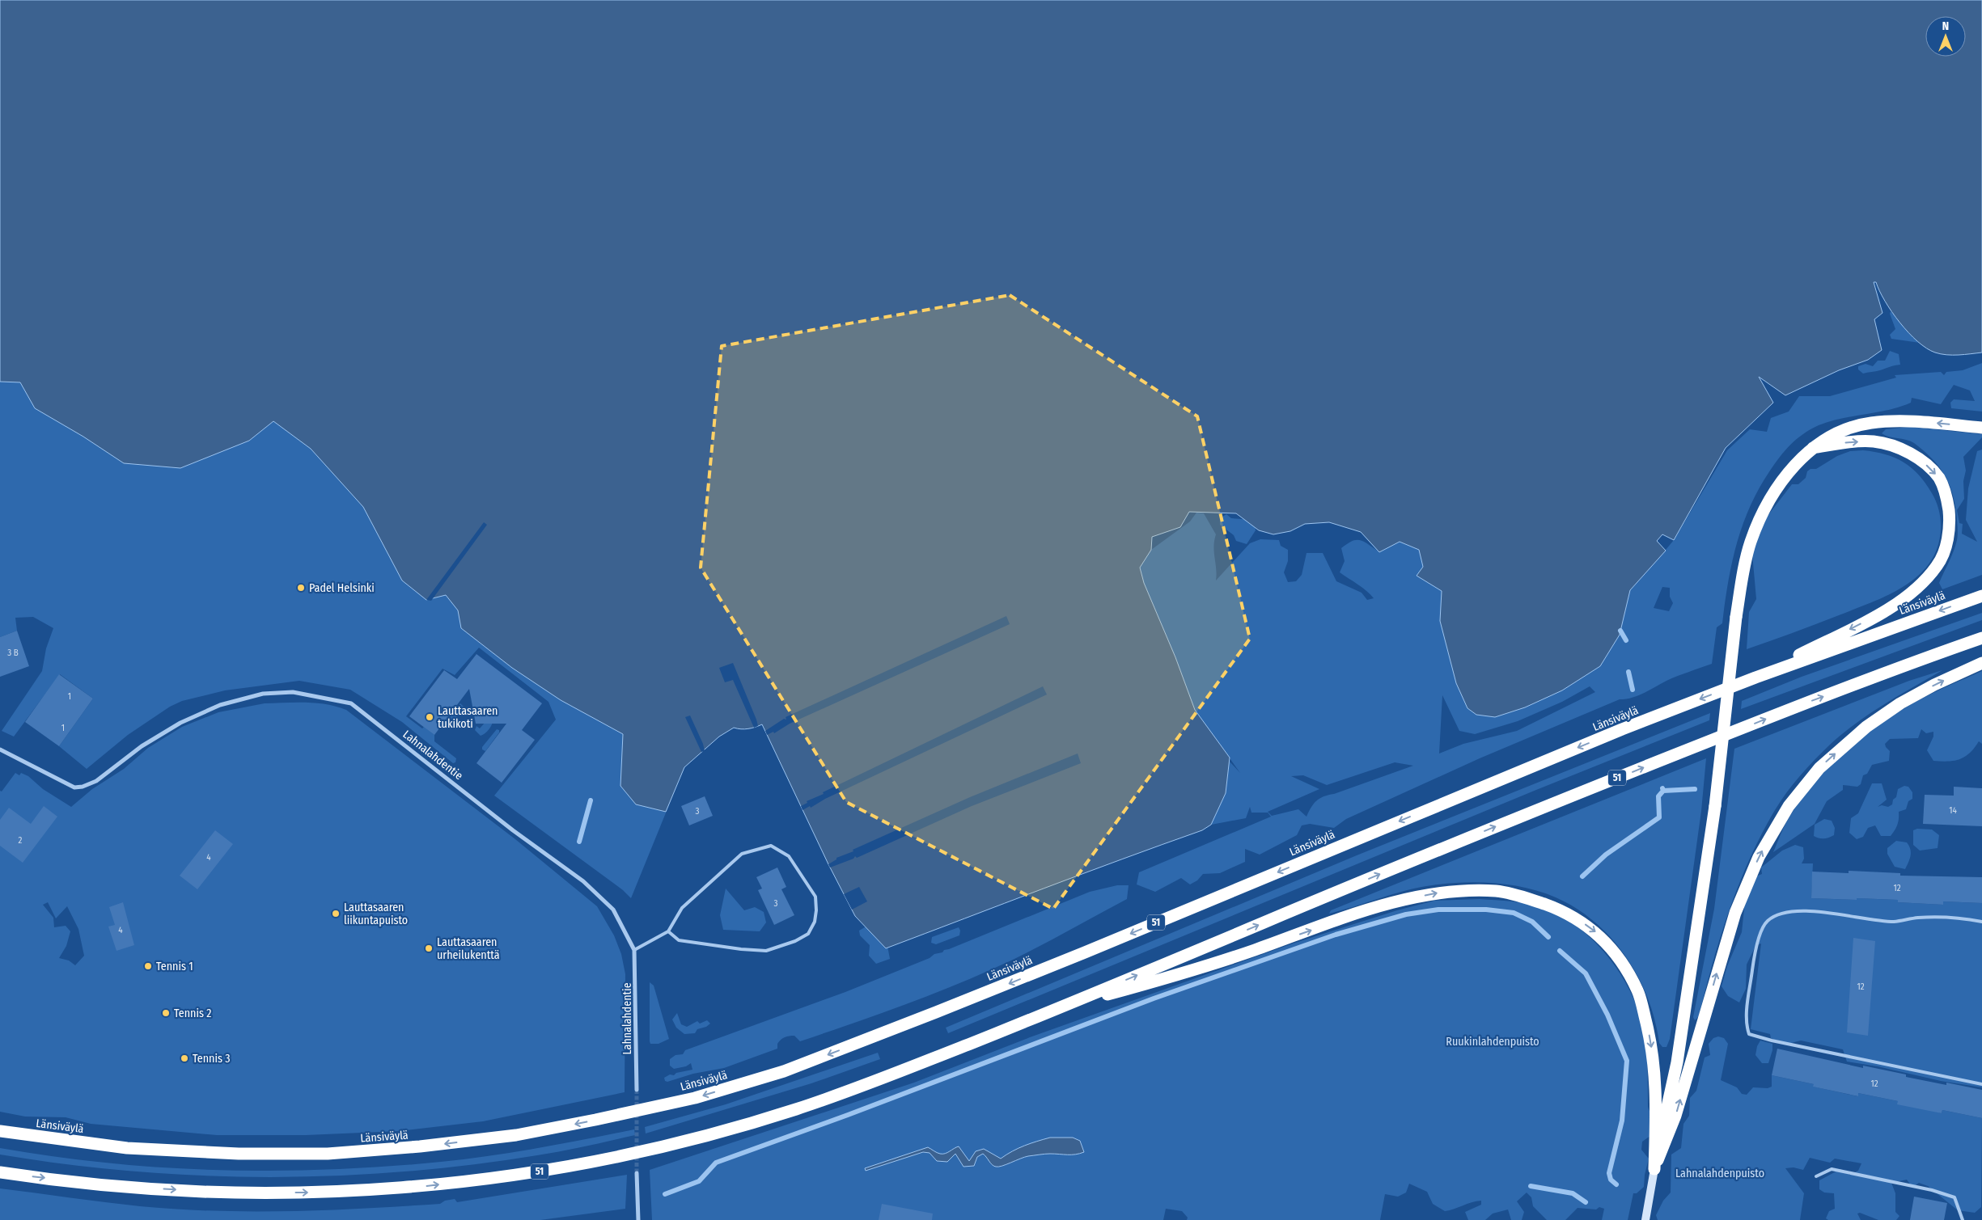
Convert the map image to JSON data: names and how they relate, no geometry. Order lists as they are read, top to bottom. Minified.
{"streets":{"highway":["Länsiväylä","51"],"street":["Lahnalahdentie"]},"parks":["Ruukinlahdenpuisto","Lahnalahdenpuisto"],"places":["Padel Helsinki","Lauttasaaren tukikoti","Lauttasaaren liikuntapuisto","Lauttasaaren urheilukenttä","Tennis 1","Tennis 2","Tennis 3"],"house_numbers":["3 B","1","1","14","3","2","4","12","3","4","12","12"],"north":"top"}
